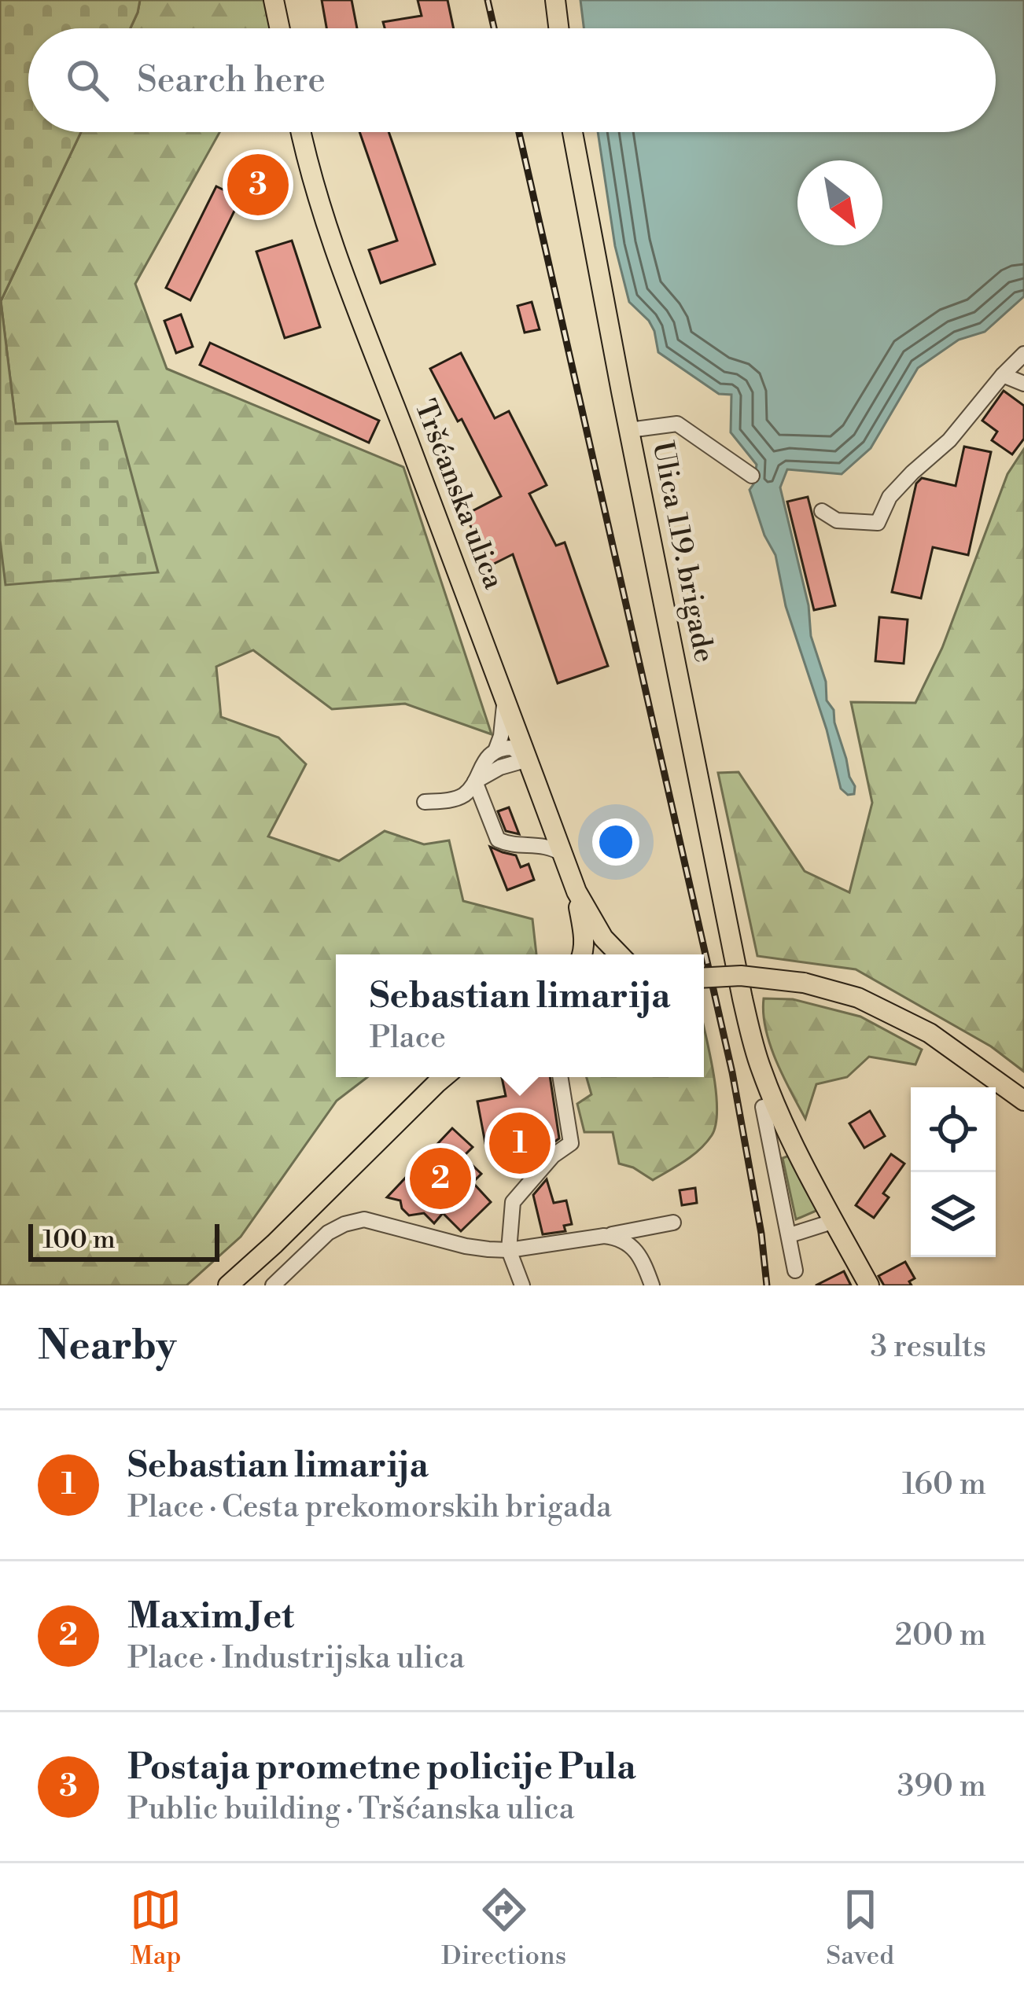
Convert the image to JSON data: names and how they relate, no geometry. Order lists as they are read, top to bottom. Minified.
{"streets":{"main road":["Tršćanska ulica","Ulica 119. brigade"]},"scale_bar":"100 m","north":"bottom right","page":{"search":"Search here","pins":["3","1","2"],"popup":["Sebastian limarija","Place"],"scale":"100 m","heading":["Nearby","3 results"],"list":[{"mark":"1","name":"Sebastian limarija","note":"Place · Cesta prekomorskih brigada","value":"160 m"},{"mark":"2","name":"Maxim Jet","note":"Place · Industrijska ulica","value":"200 m"},{"mark":"3","name":"Postaja prometne policije Pula","note":"Public building · Tršćanska ulica","value":"390 m"}],"nav":["Map","Directions","Saved"]}}
